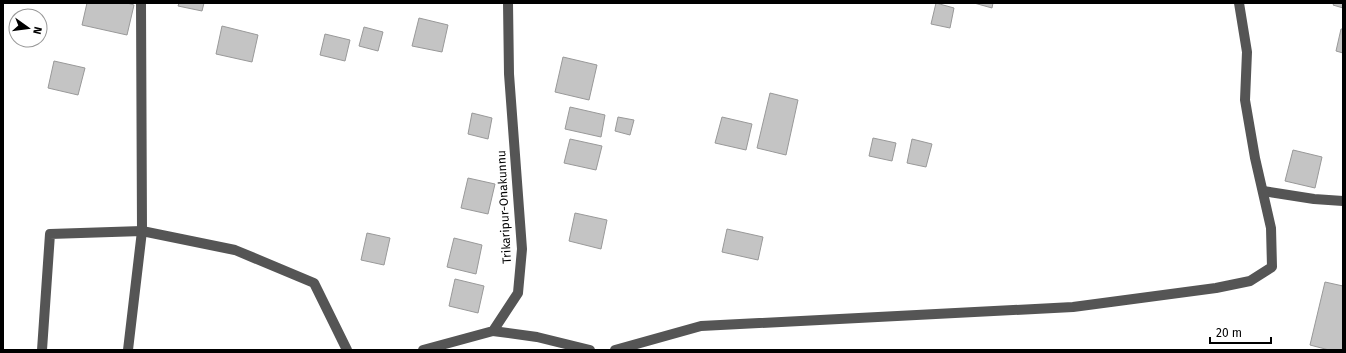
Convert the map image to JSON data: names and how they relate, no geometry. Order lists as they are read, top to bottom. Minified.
{"streets":{"street":["Trikaripur-Onakunnu"]},"scale_bar":"20 m","north":"right"}
